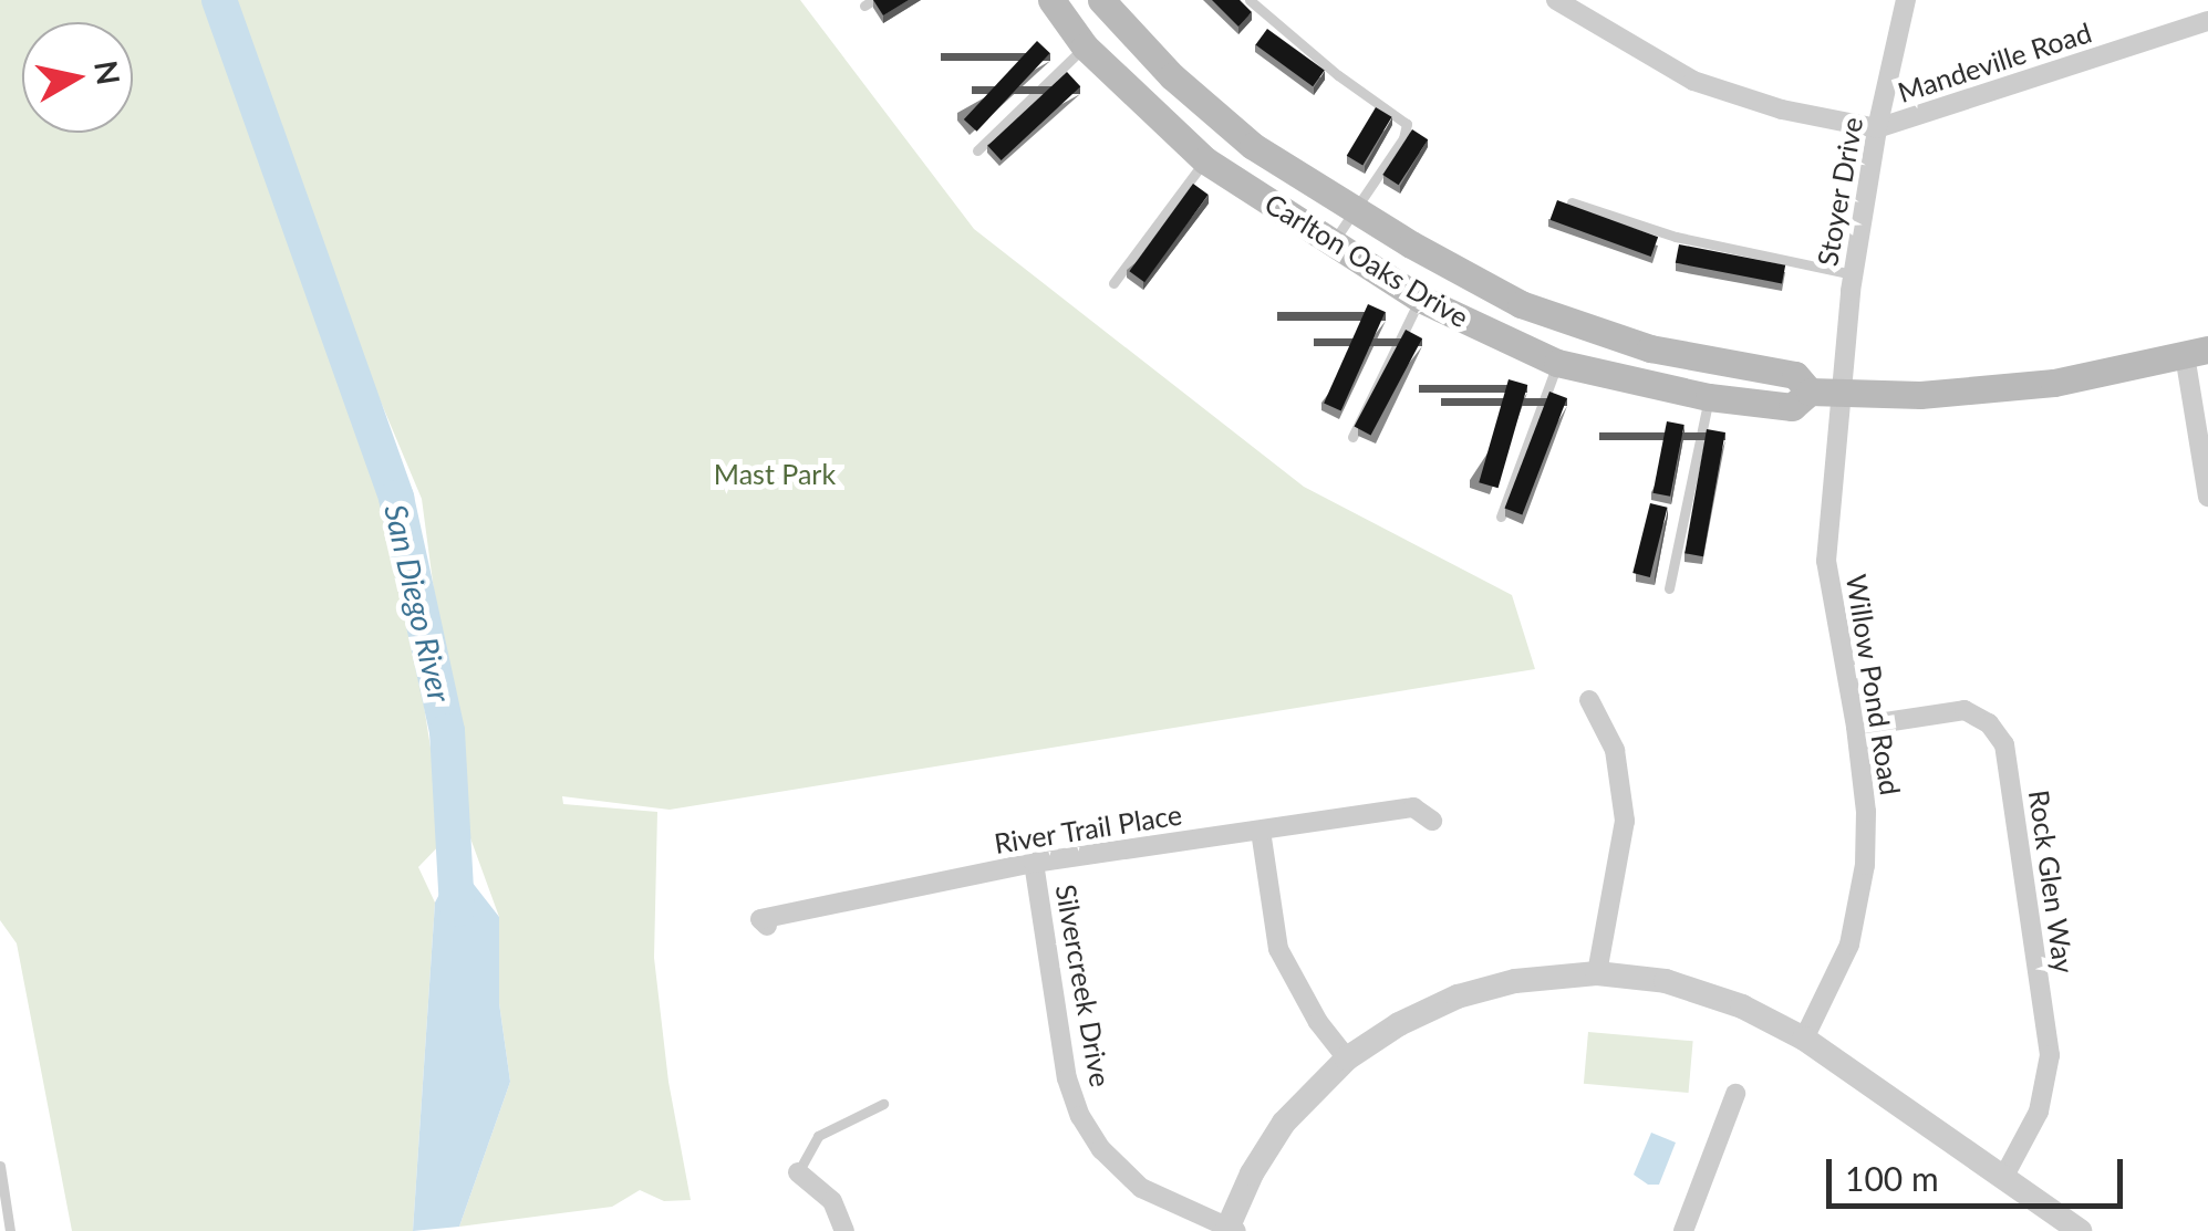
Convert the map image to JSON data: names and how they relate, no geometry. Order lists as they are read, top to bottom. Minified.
{"streets":{"main road":["Carlton Oaks Drive"],"street":["Mandeville Road","Stoyer Drive","Willow Pond Road","River Trail Place","Rock Glen Way","Silvercreek Drive"]},"crossings":[["Mandeville Road","Stoyer Drive"],["Stoyer Drive","Carlton Oaks Drive"],["Stoyer Drive","Willow Pond Road"],["Carlton Oaks Drive","Willow Pond Road"],["Willow Pond Road","Rock Glen Way"],["River Trail Place","Silvercreek Drive"]],"water":["San Diego River"],"parks":["Mast Park"],"scale_bar":"100 m","north":"right"}
